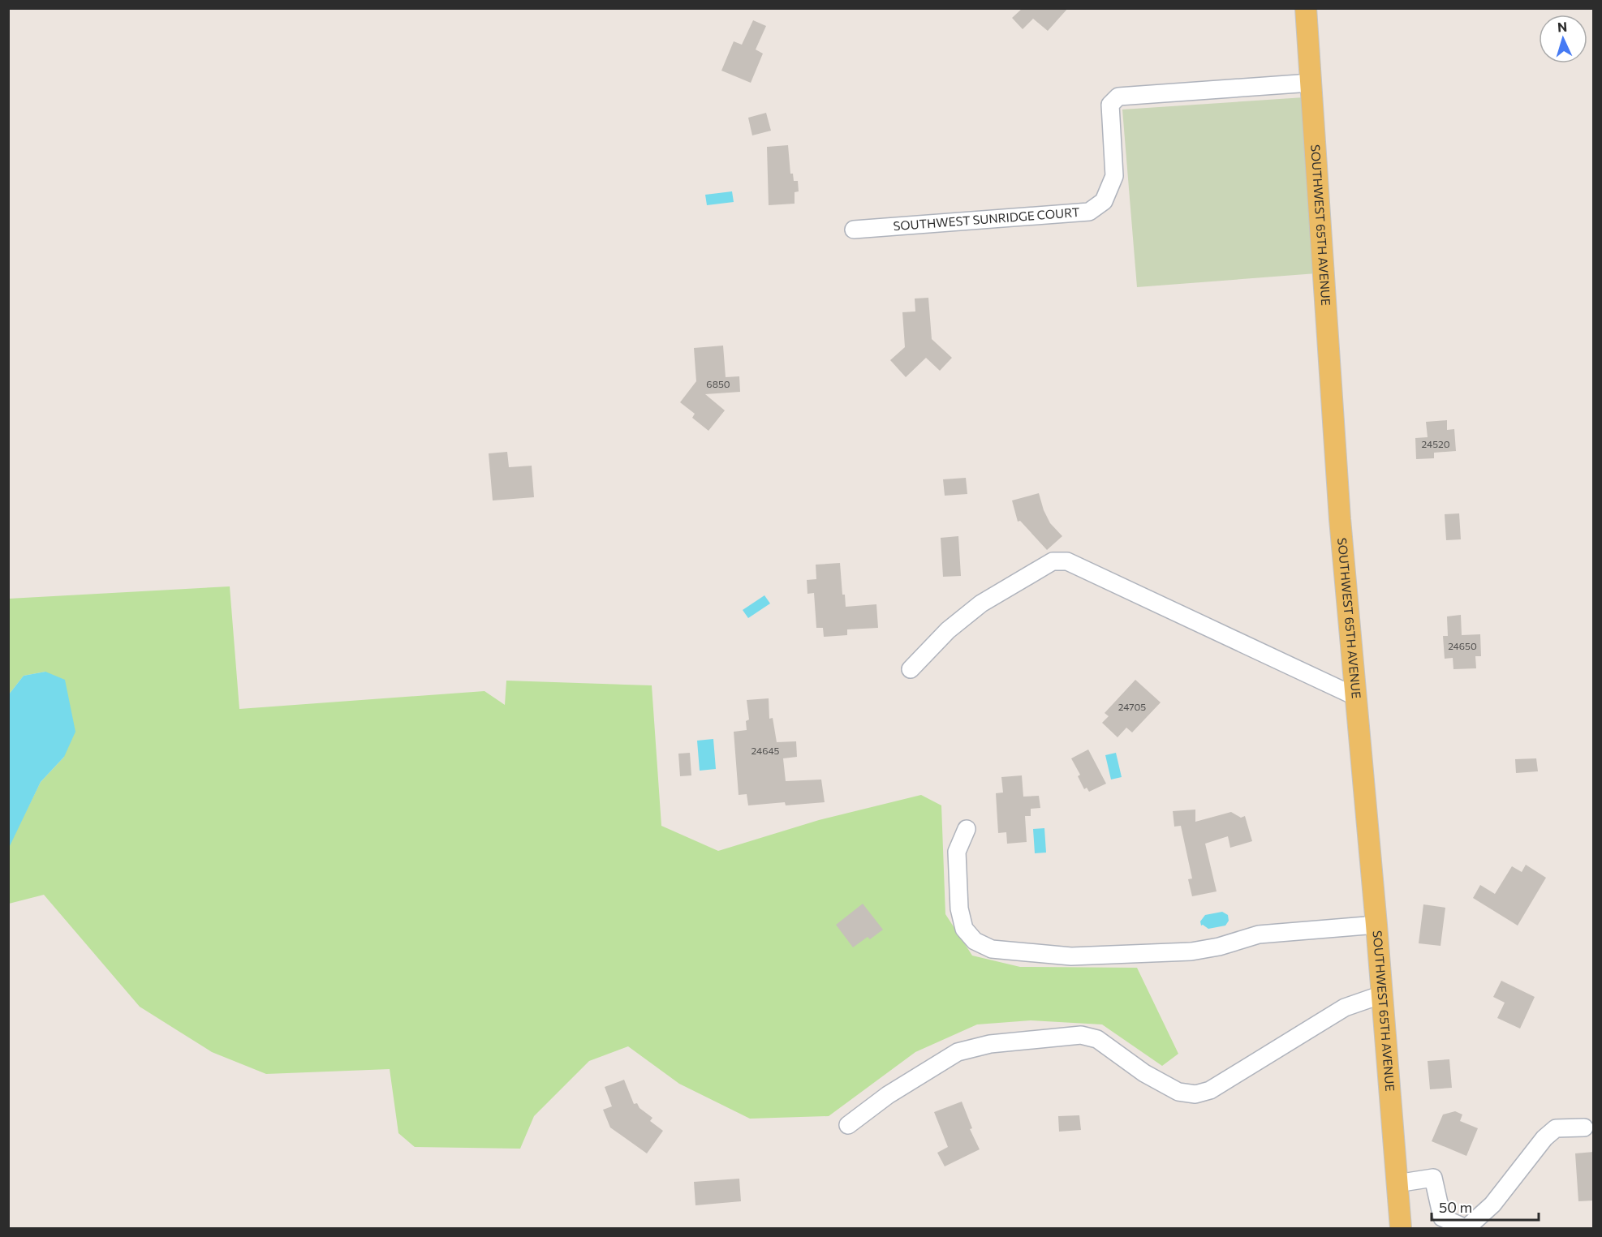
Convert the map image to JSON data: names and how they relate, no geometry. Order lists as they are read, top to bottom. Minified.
{"streets":{"main road":["SOUTHWEST 65TH AVENUE"],"street":["SOUTHWEST SUNRIDGE COURT"]},"crossings":[["SOUTHWEST SUNRIDGE COURT","SOUTHWEST 65TH AVENUE"]],"house_numbers":["6850","24520","24650","24705","24645"],"scale_bar":"50 m","north":"top"}
